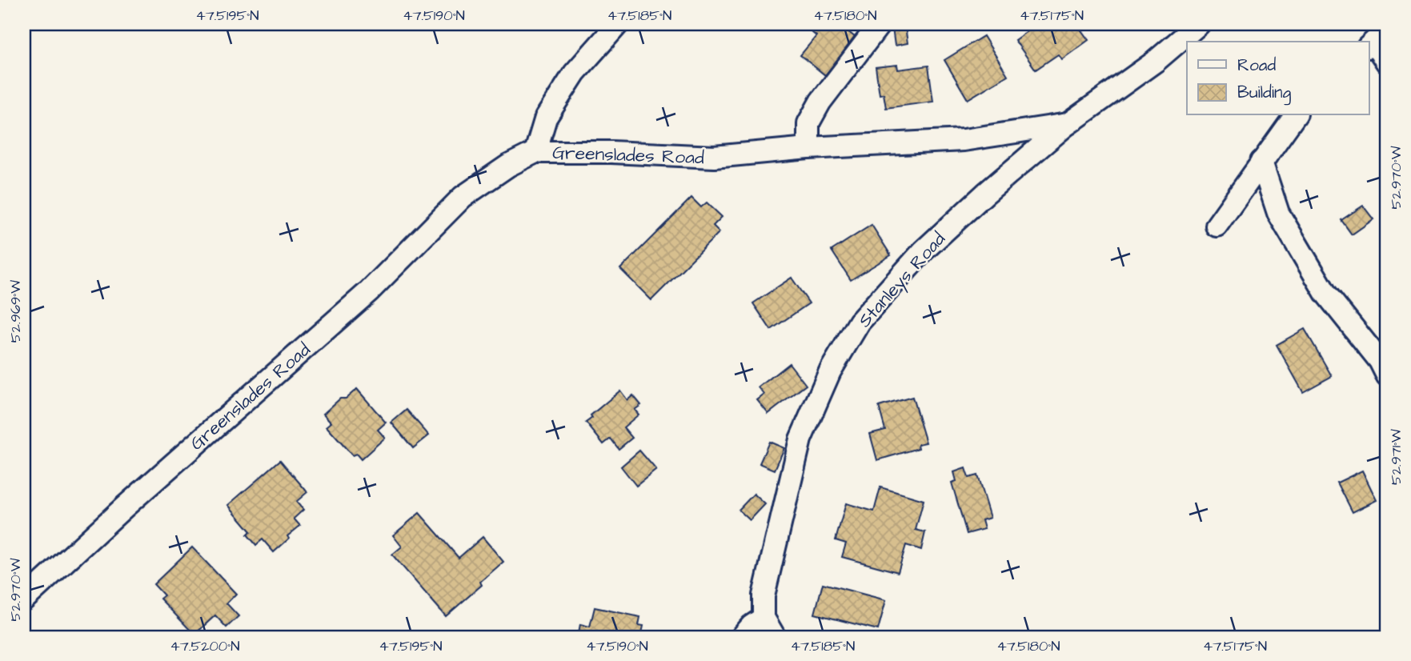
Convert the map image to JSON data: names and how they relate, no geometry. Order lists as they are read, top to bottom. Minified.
{"streets":{"street":["Greenslades Road","Stanleys Road"]},"crossings":[["Greenslades Road","Stanleys Road"]],"legend":["Road","Building"],"coordinates":["47.5195°N","47.5190°N","47.5185°N","47.5180°N","47.5175°N","52.970°W","52.969°W","52.971°W","47.5200°N"]}
